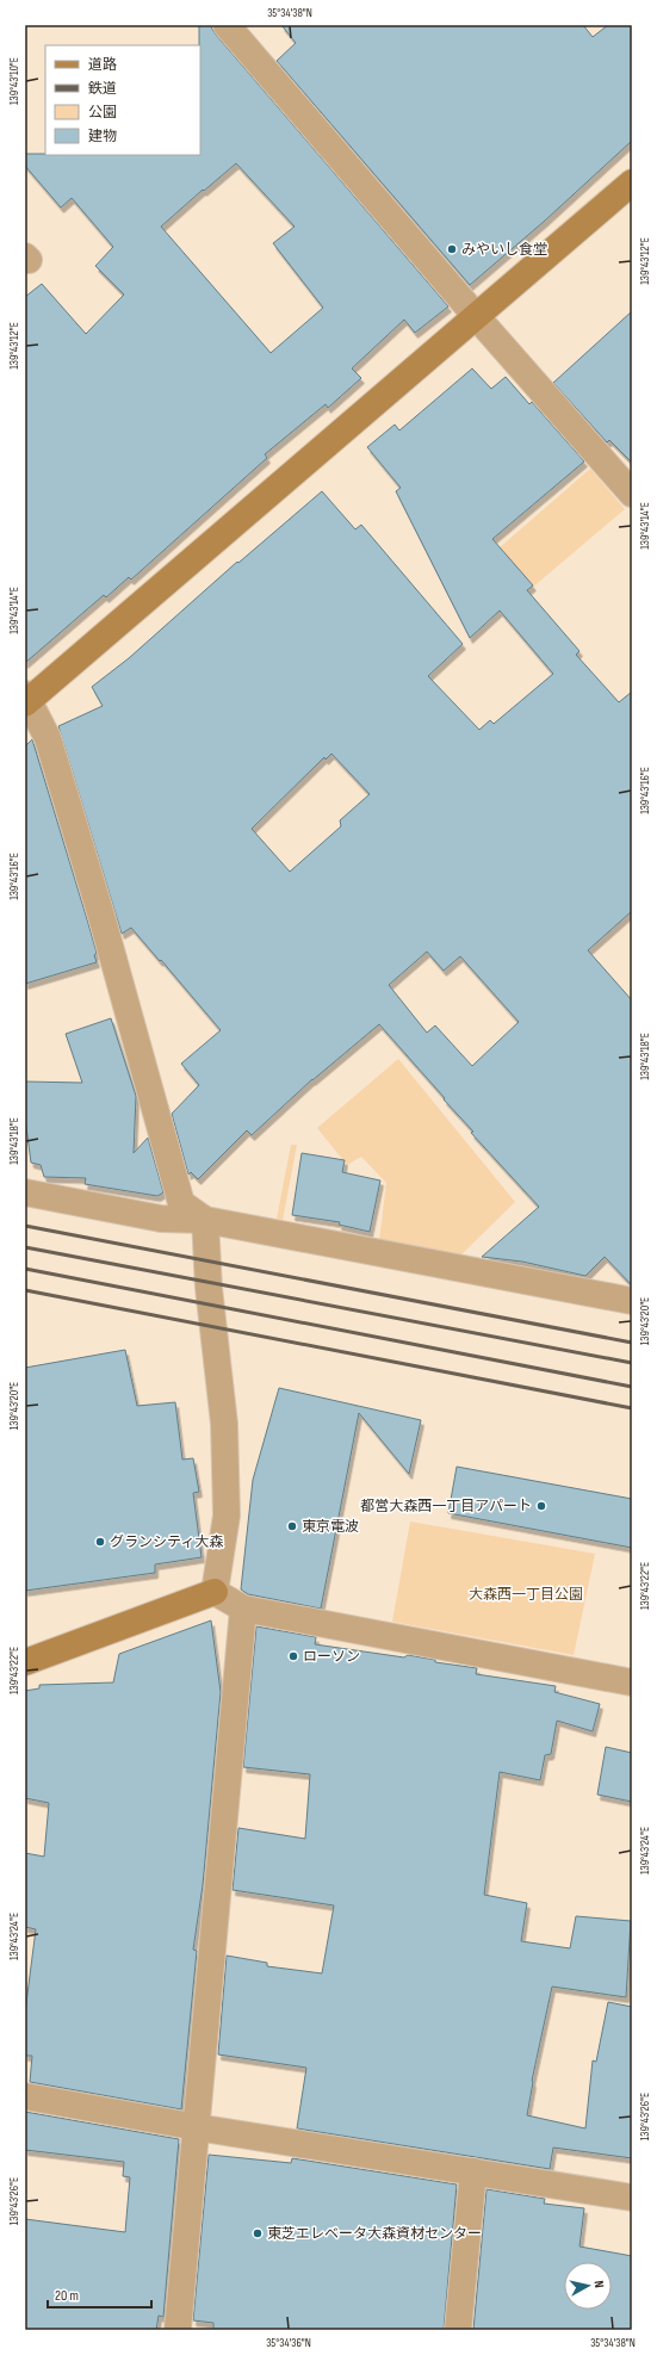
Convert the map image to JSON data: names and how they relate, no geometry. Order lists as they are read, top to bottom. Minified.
{"parks":["大森西一丁目公園"],"places":["みやいし食堂","都営大森西一丁目アパート","東京電波","グランシティ大森","ローソン","東芝エレベータ大森資材センター"],"legend":["道路","鉄道","公園","建物"],"scale_bar":"20 m","north":"right","coordinates":["35°34'38\"N","139°43'10\"E","139°43'12\"E","139°43'14\"E","139°43'16\"E","139°43'18\"E","139°43'20\"E","139°43'22\"E","139°43'24\"E","139°43'26\"E","35°34'36\"N"]}
